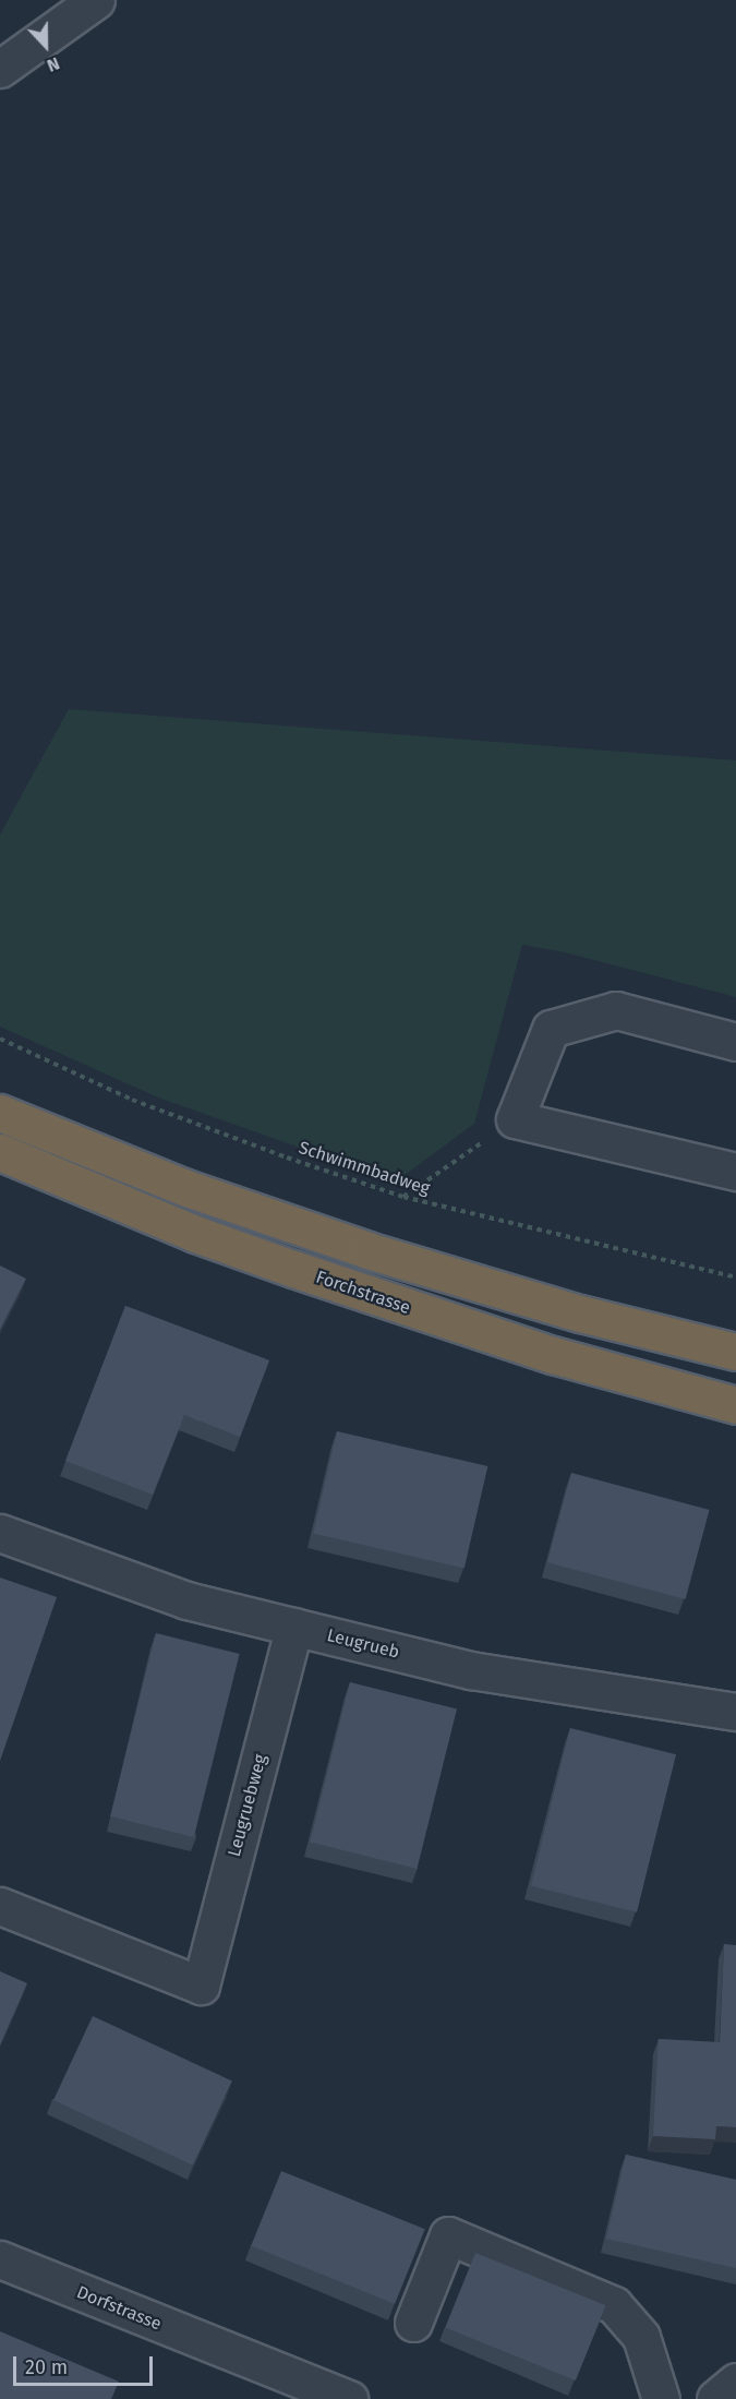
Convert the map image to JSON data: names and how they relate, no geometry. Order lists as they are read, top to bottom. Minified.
{"streets":{"highway":["Forchstrasse"],"street":["Leugrueb","Leugruebweg","Dorfstrasse"],"path":["Schwimmbadweg"]},"crossings":[["Leugrueb","Leugruebweg"]],"scale_bar":"20 m","north":"bottom"}
